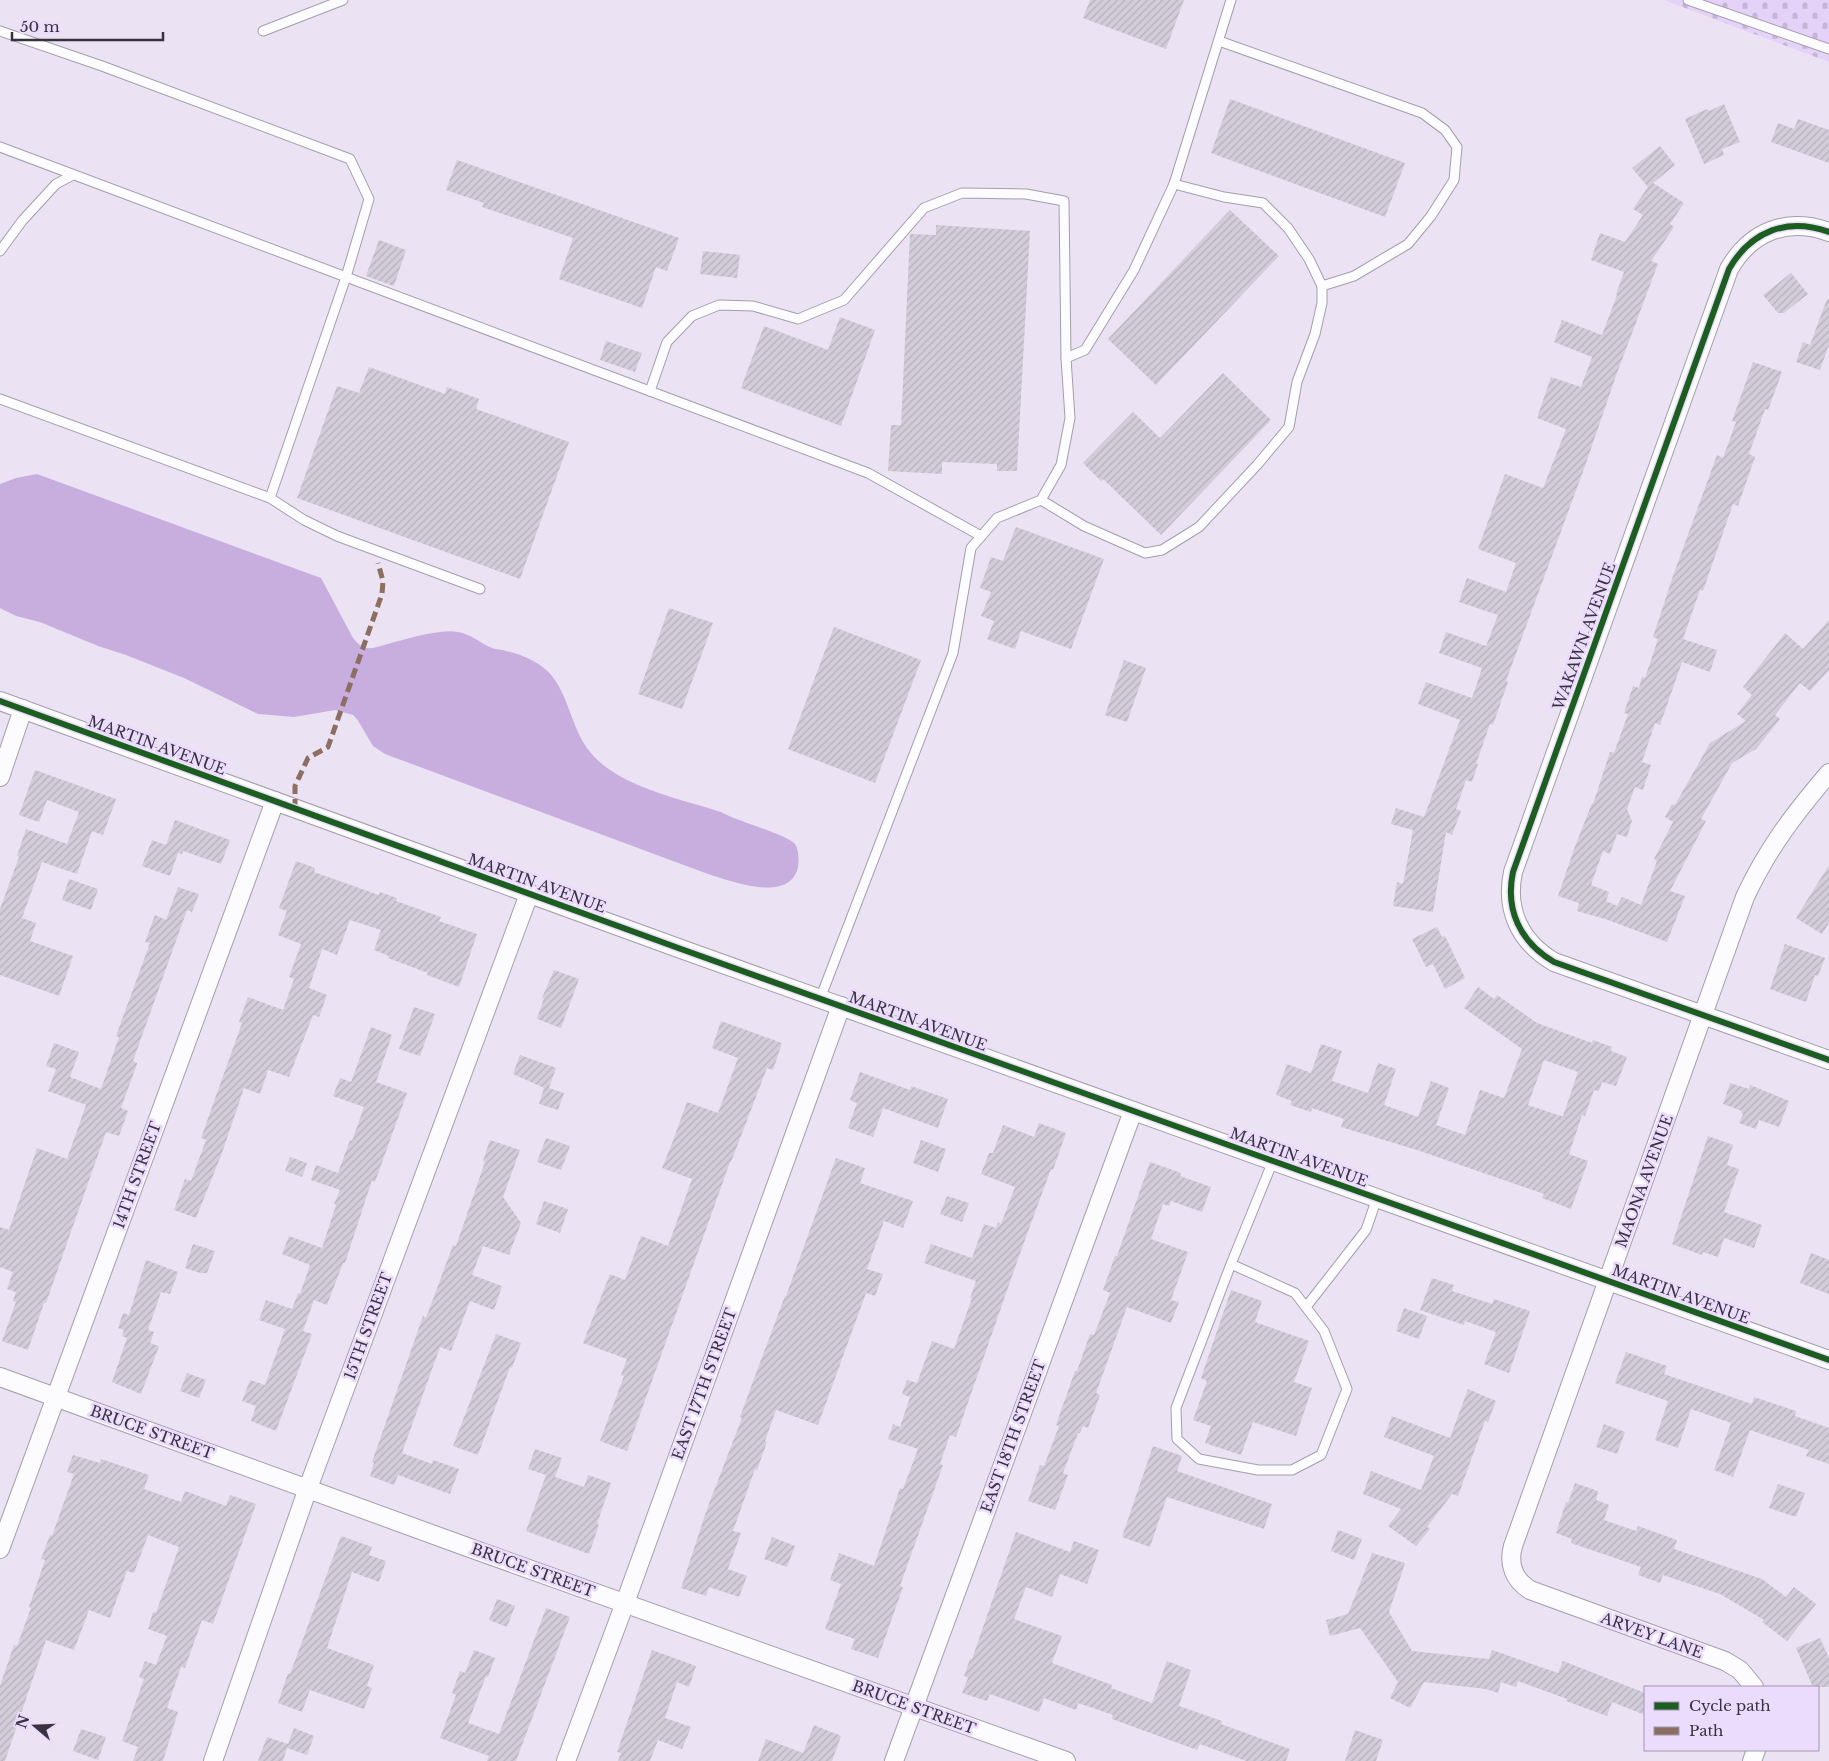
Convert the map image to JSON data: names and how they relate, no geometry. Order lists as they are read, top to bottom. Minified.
{"streets":{"street":["WAKAWN AVENUE","MARTIN AVENUE","14TH STREET","MAONA AVENUE","15TH STREET","EAST 17TH STREET","BRUCE STREET","EAST 18TH STREET","ARVEY LANE"]},"crossings":[["WAKAWN AVENUE","MAONA AVENUE"],["MARTIN AVENUE","14TH STREET"],["MARTIN AVENUE","MAONA AVENUE"],["MARTIN AVENUE","15TH STREET"],["MARTIN AVENUE","EAST 17TH STREET"],["MARTIN AVENUE","EAST 18TH STREET"],["14TH STREET","BRUCE STREET"],["MAONA AVENUE","ARVEY LANE"],["15TH STREET","BRUCE STREET"],["EAST 17TH STREET","BRUCE STREET"],["BRUCE STREET","EAST 18TH STREET"]],"legend":["Cycle path","Path"],"scale_bar":"50 m","north":"left"}
